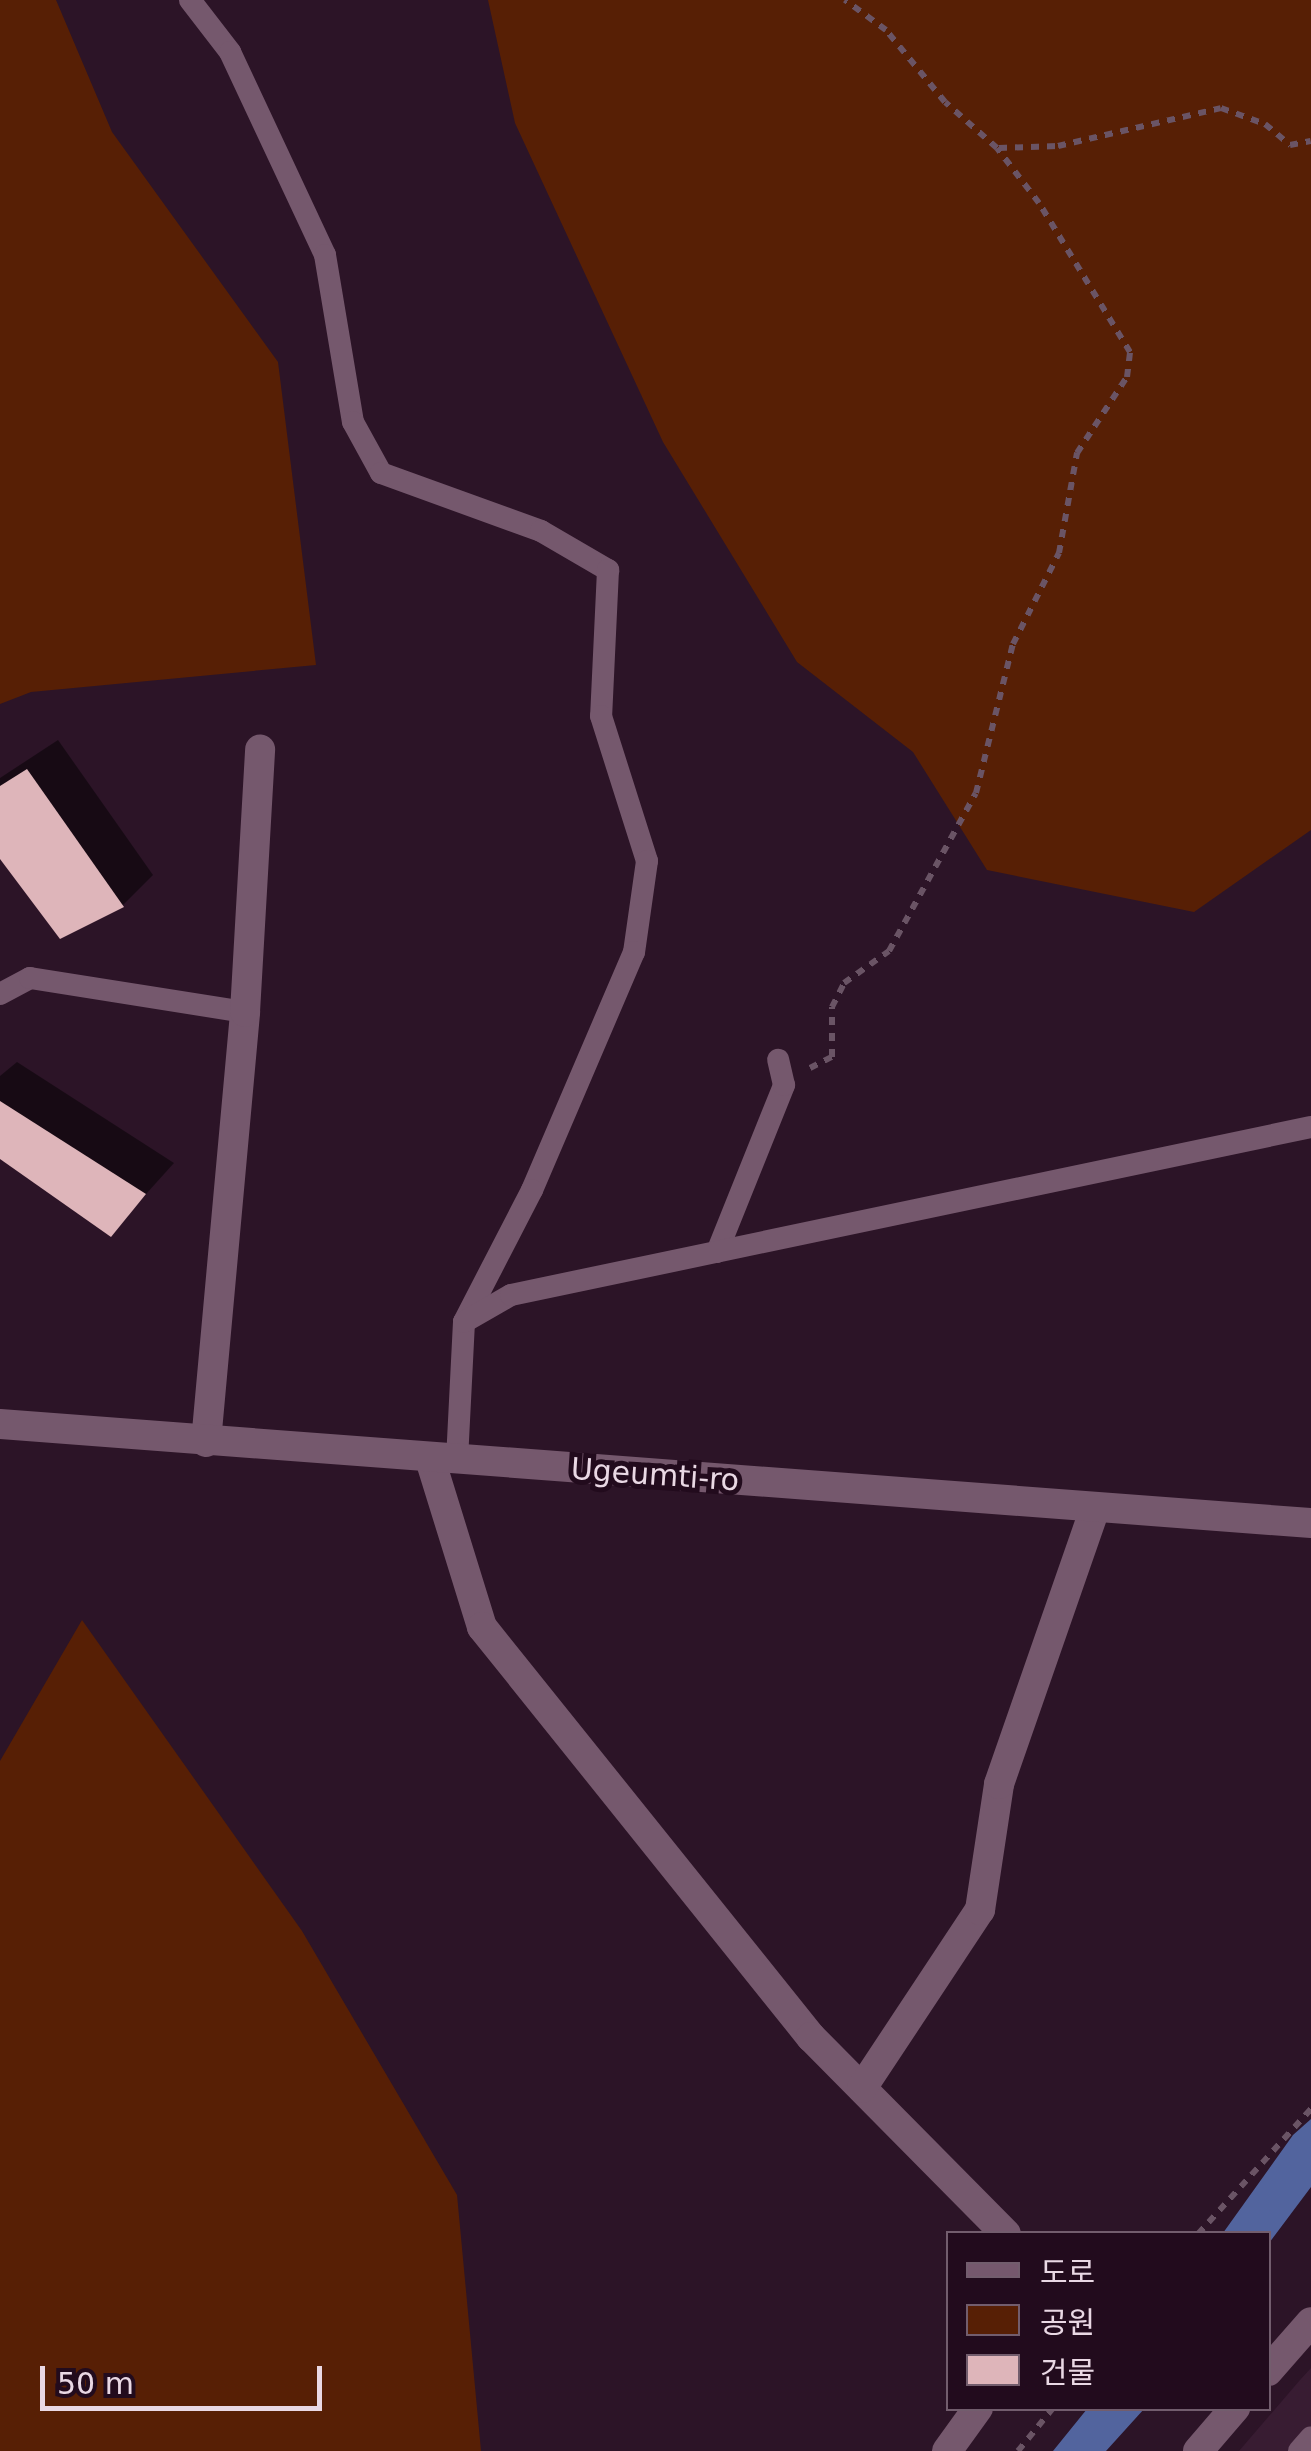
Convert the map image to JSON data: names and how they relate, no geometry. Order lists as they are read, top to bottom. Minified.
{"streets":{"street":["Ugeumti-ro"]},"legend":["도로","공원","건물"],"scale_bar":"50 m"}
